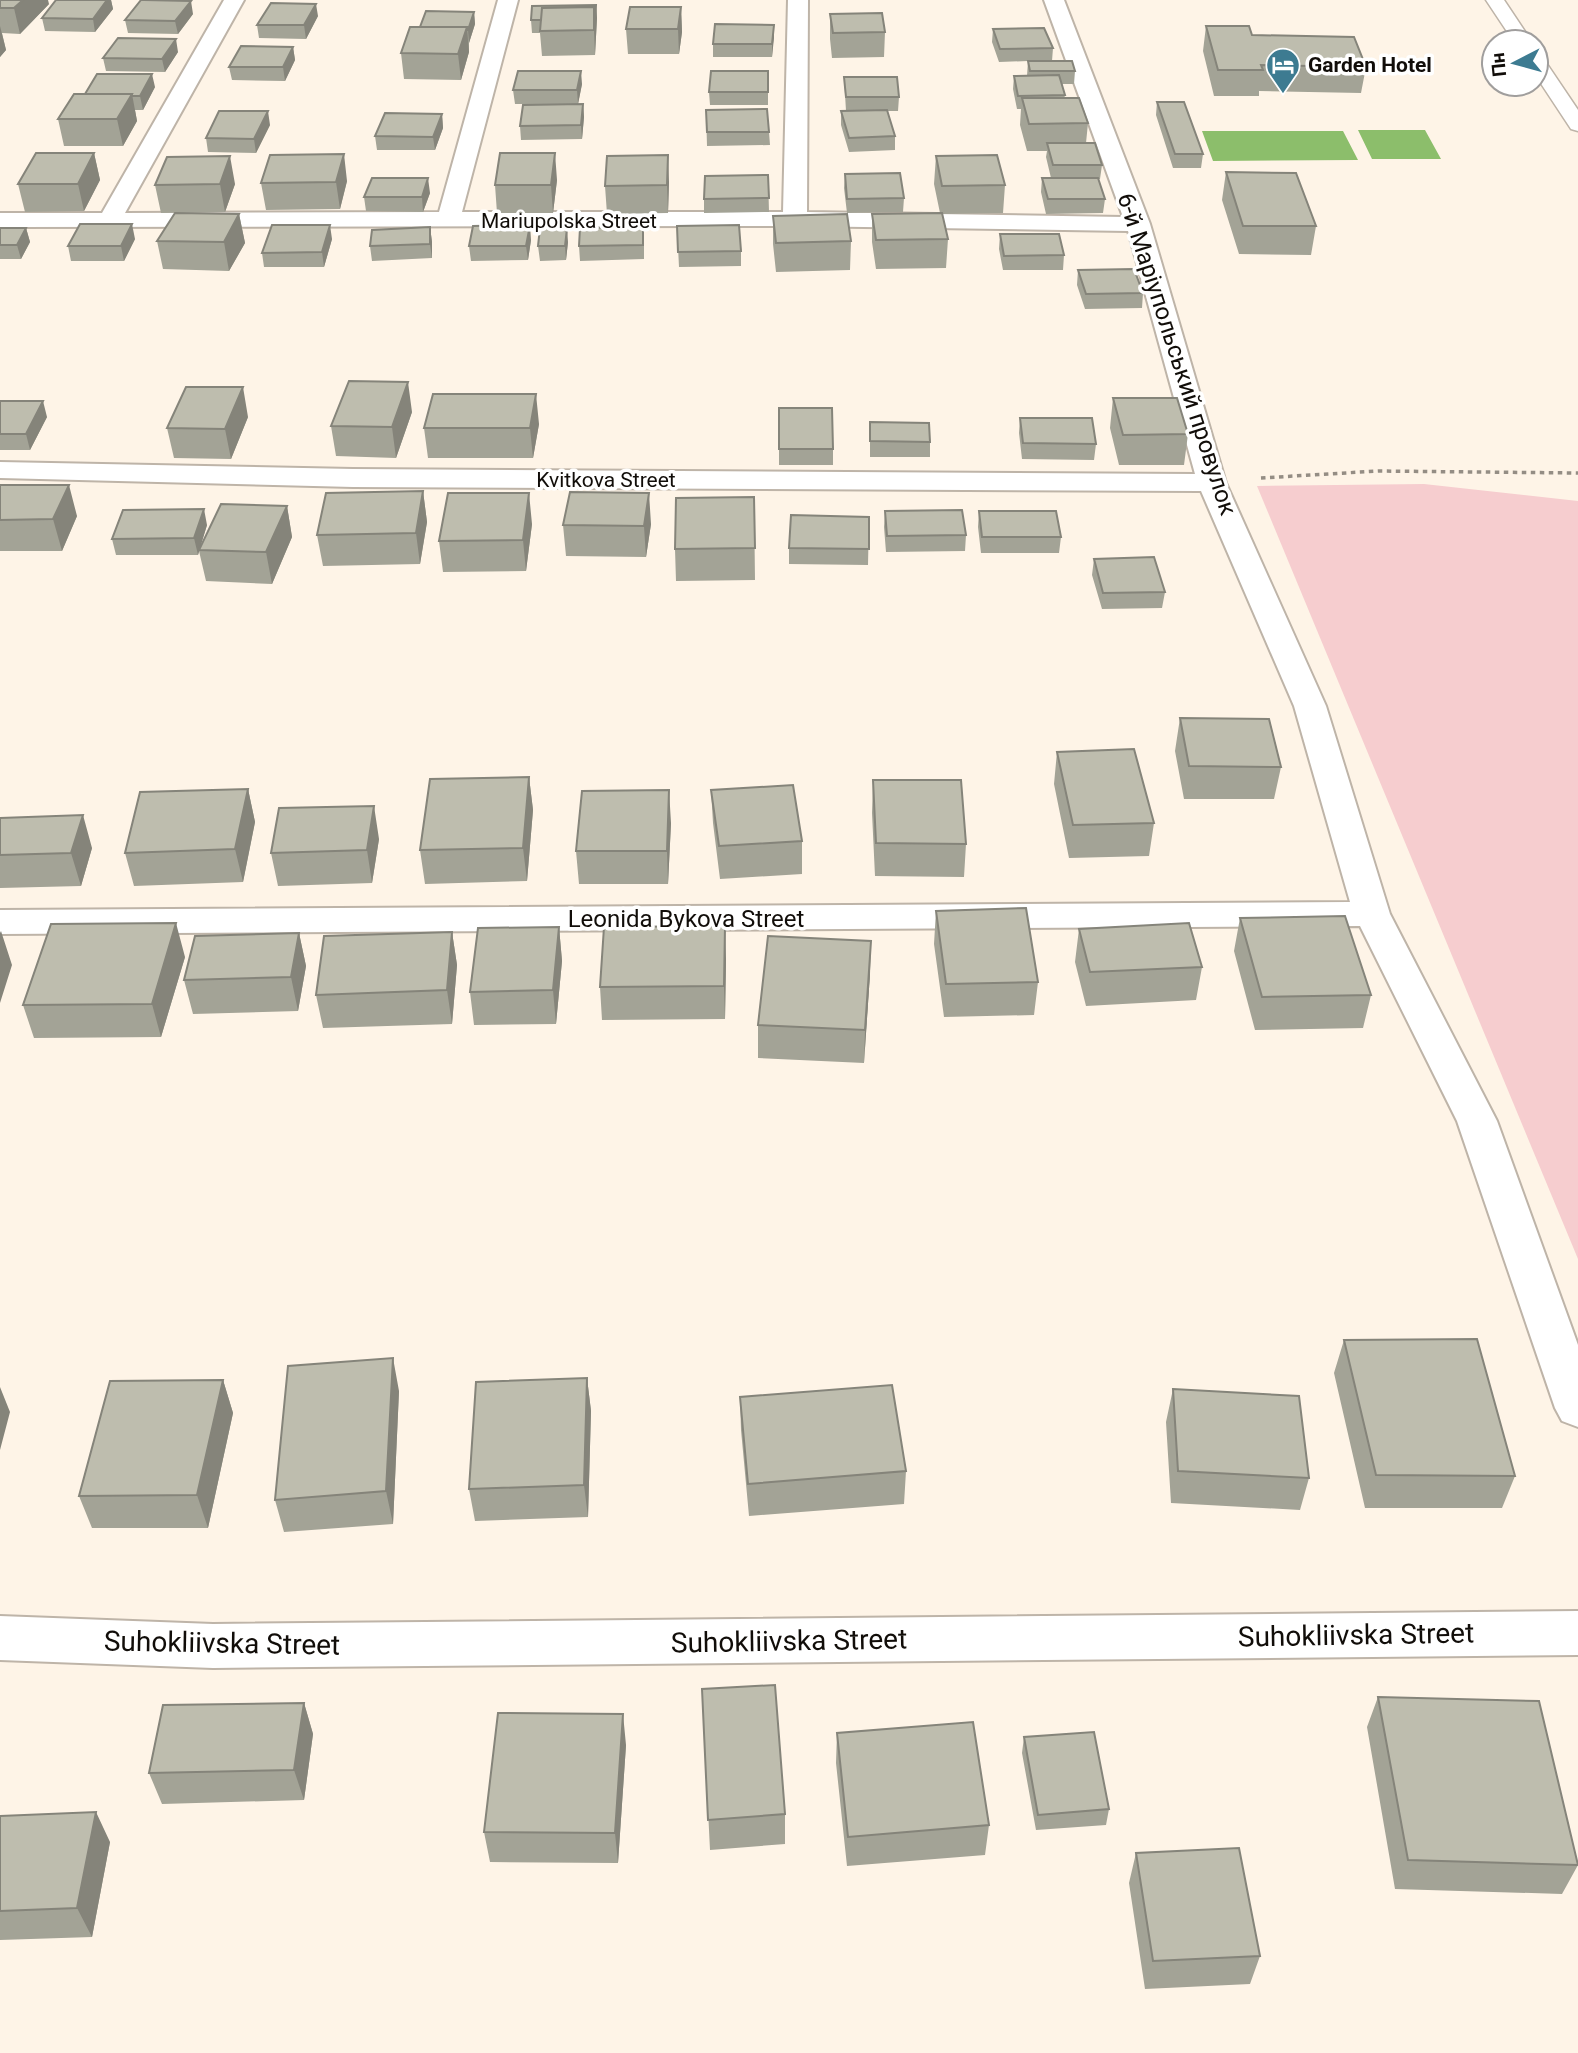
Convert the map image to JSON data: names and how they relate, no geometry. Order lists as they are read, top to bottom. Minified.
{"streets":{"street":["Mariupolska Street","6-й Маріупольський провулок","Kvitkova Street","Leonida Bykova Street","Suhokliivska Street"]},"crossings":[["Mariupolska Street","6-й Маріупольський провулок"],["6-й Маріупольський провулок","Kvitkova Street"],["6-й Маріупольський провулок","Leonida Bykova Street"]],"places":{"hotel":["Garden Hotel"]},"north":"left"}
